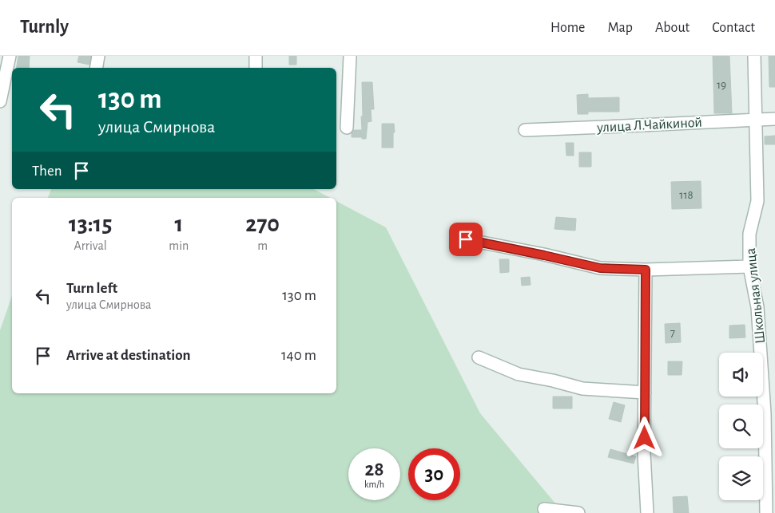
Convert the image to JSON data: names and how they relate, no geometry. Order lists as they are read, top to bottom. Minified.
{"streets":{"street":["улица Л.Чайкиной","Школьная улица"]},"crossings":[["улица Л.Чайкиной","Школьная улица"]],"house_numbers":["19","118","7"],"page":{"header":"Turnly","nav":["Home","Map","About","Contact"],"turn":["130 m","улица Смирнова"],"then":"Then","eta":["13:15","Arrival","1","min","270","m"],"list":[{"name":"Turn left","note":"улица Смирнова","value":"130 m"},{"name":"Arrive at destination","value":"140 m"}],"speed":"28 km/h","limit":"30"}}
